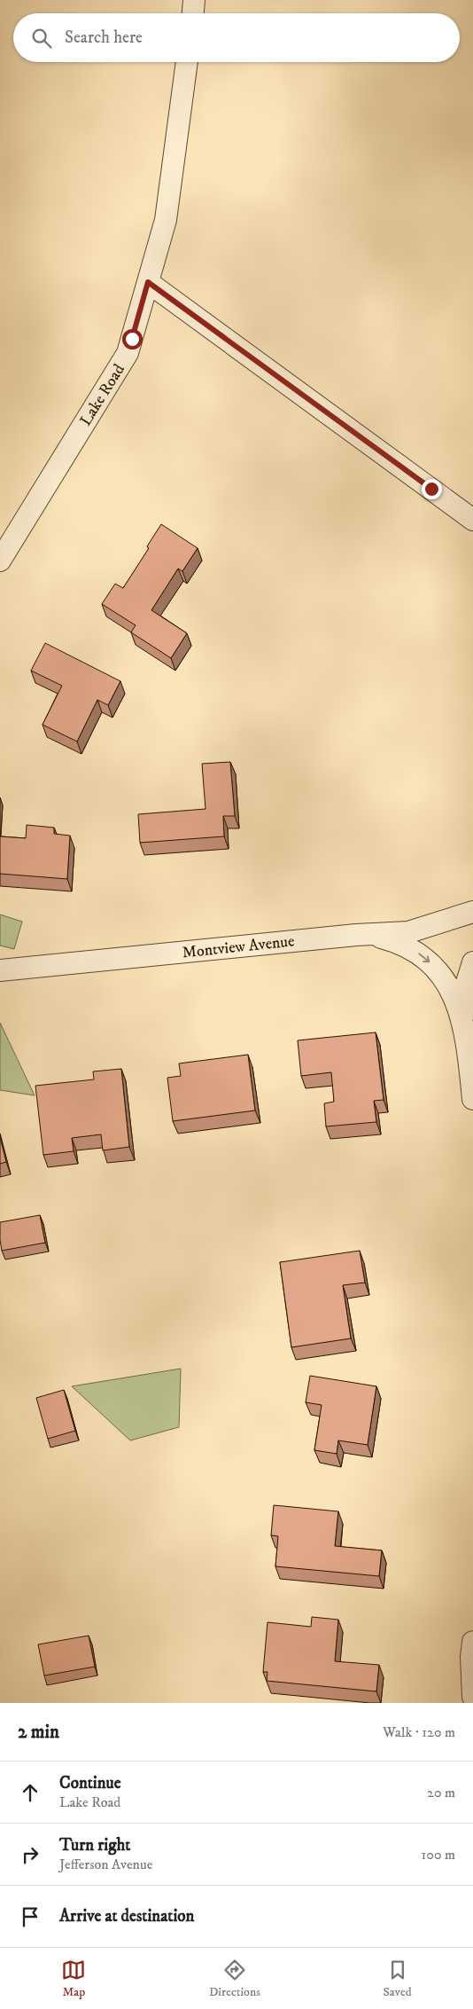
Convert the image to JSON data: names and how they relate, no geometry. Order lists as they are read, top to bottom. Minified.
{"streets":{"street":["Lake Road","Montview Avenue"]},"page":{"search":"Search here","heading":["2 min","Walk · 120 m"],"list":[["Continue","Lake Road","20 m"],["Turn right","Jefferson Avenue","100 m"],"Arrive at destination"],"nav":["Map","Directions","Saved"]}}
